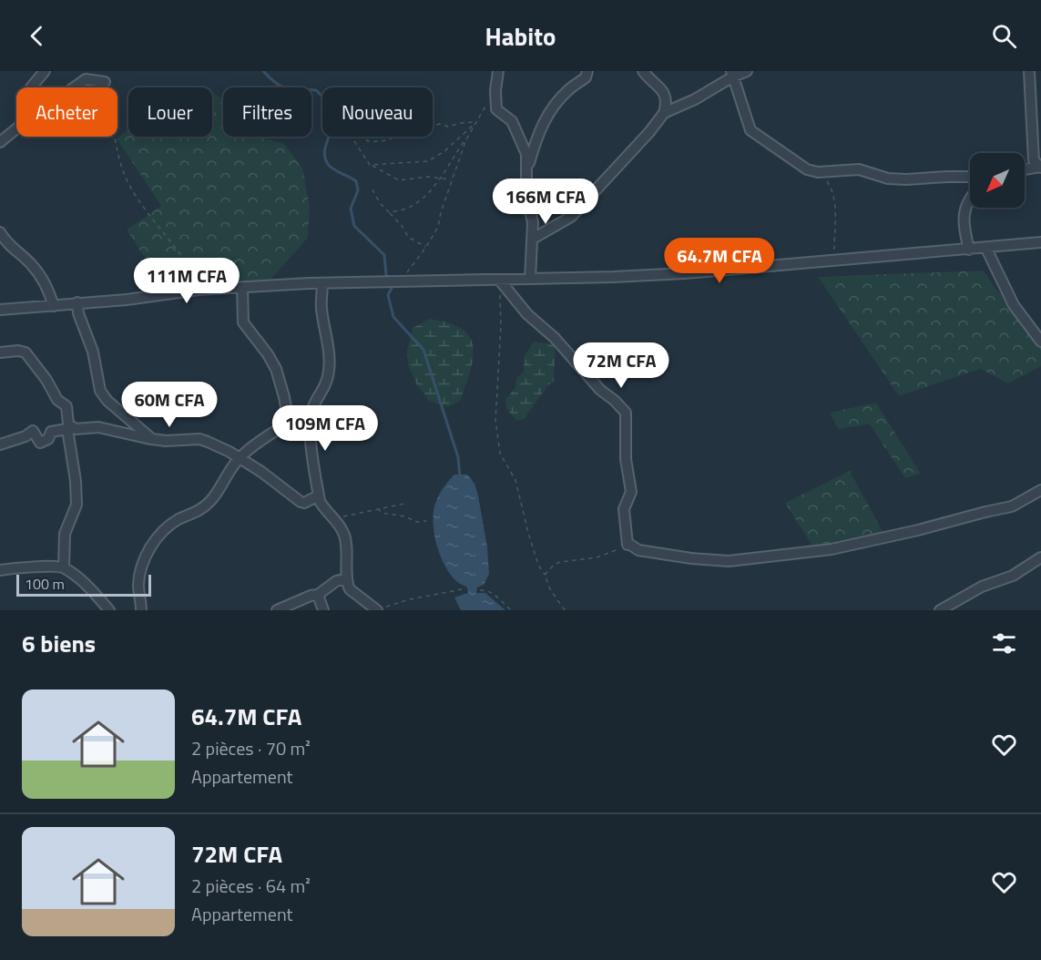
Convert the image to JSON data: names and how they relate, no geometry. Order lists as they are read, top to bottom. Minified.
{"scale_bar":"100 m","north":"bottom left","page":{"header":"Habito","chip":["Acheter","Louer","Filtres","Nouveau"],"price":["166M CFA","64.7M CFA","111M CFA","72M CFA","60M CFA","109M CFA"],"scale":"100 m","heading":"6 biens","list":[{"name":"64.7M CFA","note":"2 pièces · 70 m² · Appartement"},{"name":"72M CFA","note":"2 pièces · 64 m² · Appartement"}]}}
